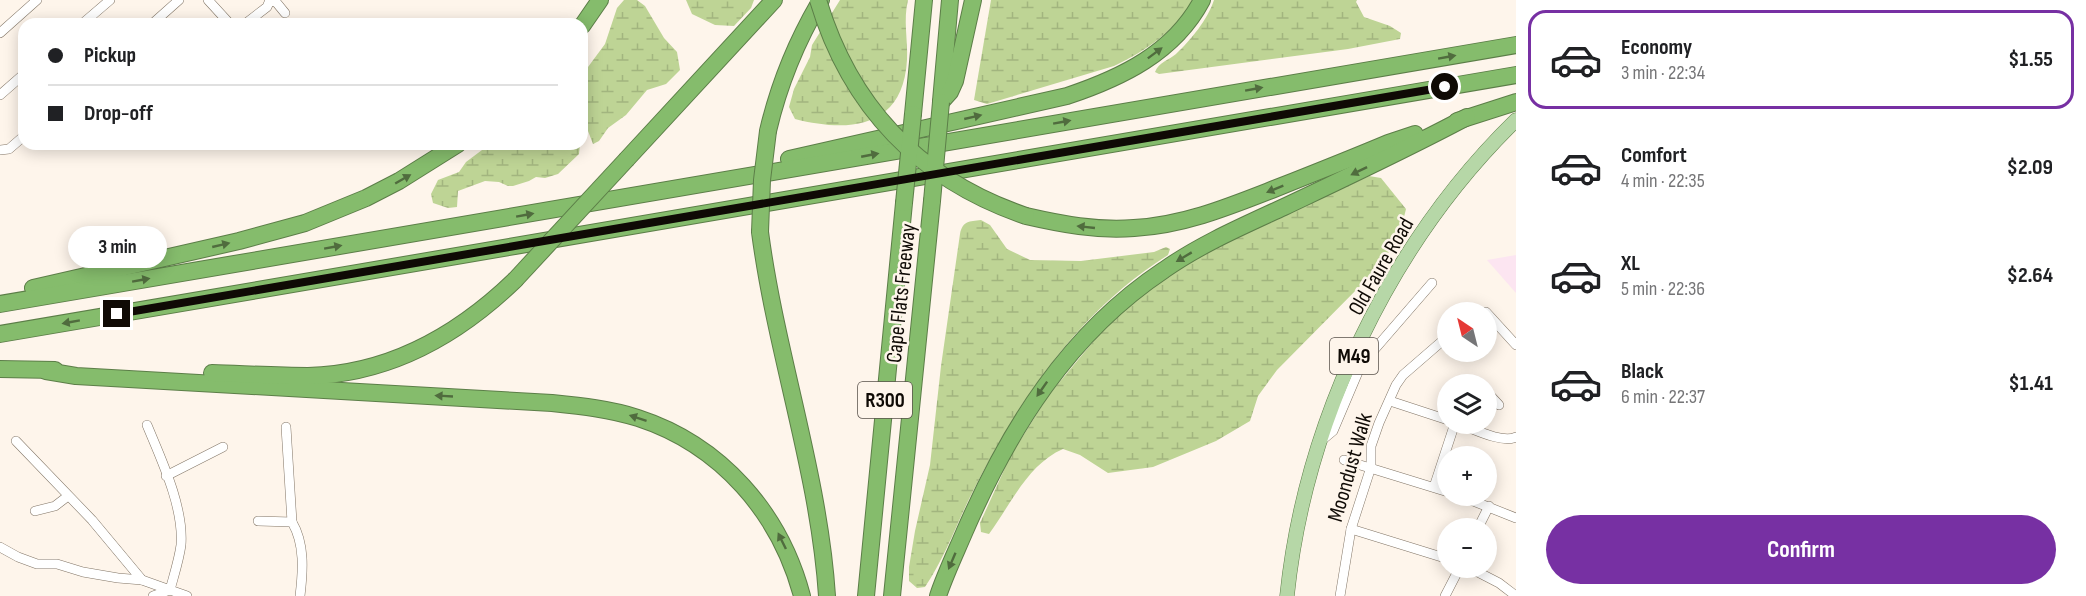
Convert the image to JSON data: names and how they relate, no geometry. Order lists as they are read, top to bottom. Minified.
{"streets":{"highway":["Cape Flats Freeway","R300"],"main road":["Old Faure Road","M49"],"street":["Moondust Walk"]},"crossings":[["Cape Flats Freeway","R300"]],"north":"top left","page":{"list":[{"name":"Economy","note":"3 min · 22:34","value":"$1.55"},{"name":"Comfort","note":"4 min · 22:35","value":"$2.09"},{"name":"XL","note":"5 min · 22:36","value":"$2.64"},{"name":"Black","note":"6 min · 22:37","value":"$1.41"}],"banner":["Pickup","Drop-off"],"bubble":"3 min","map_buttons":["+","−"],"buttons":"Confirm"}}
